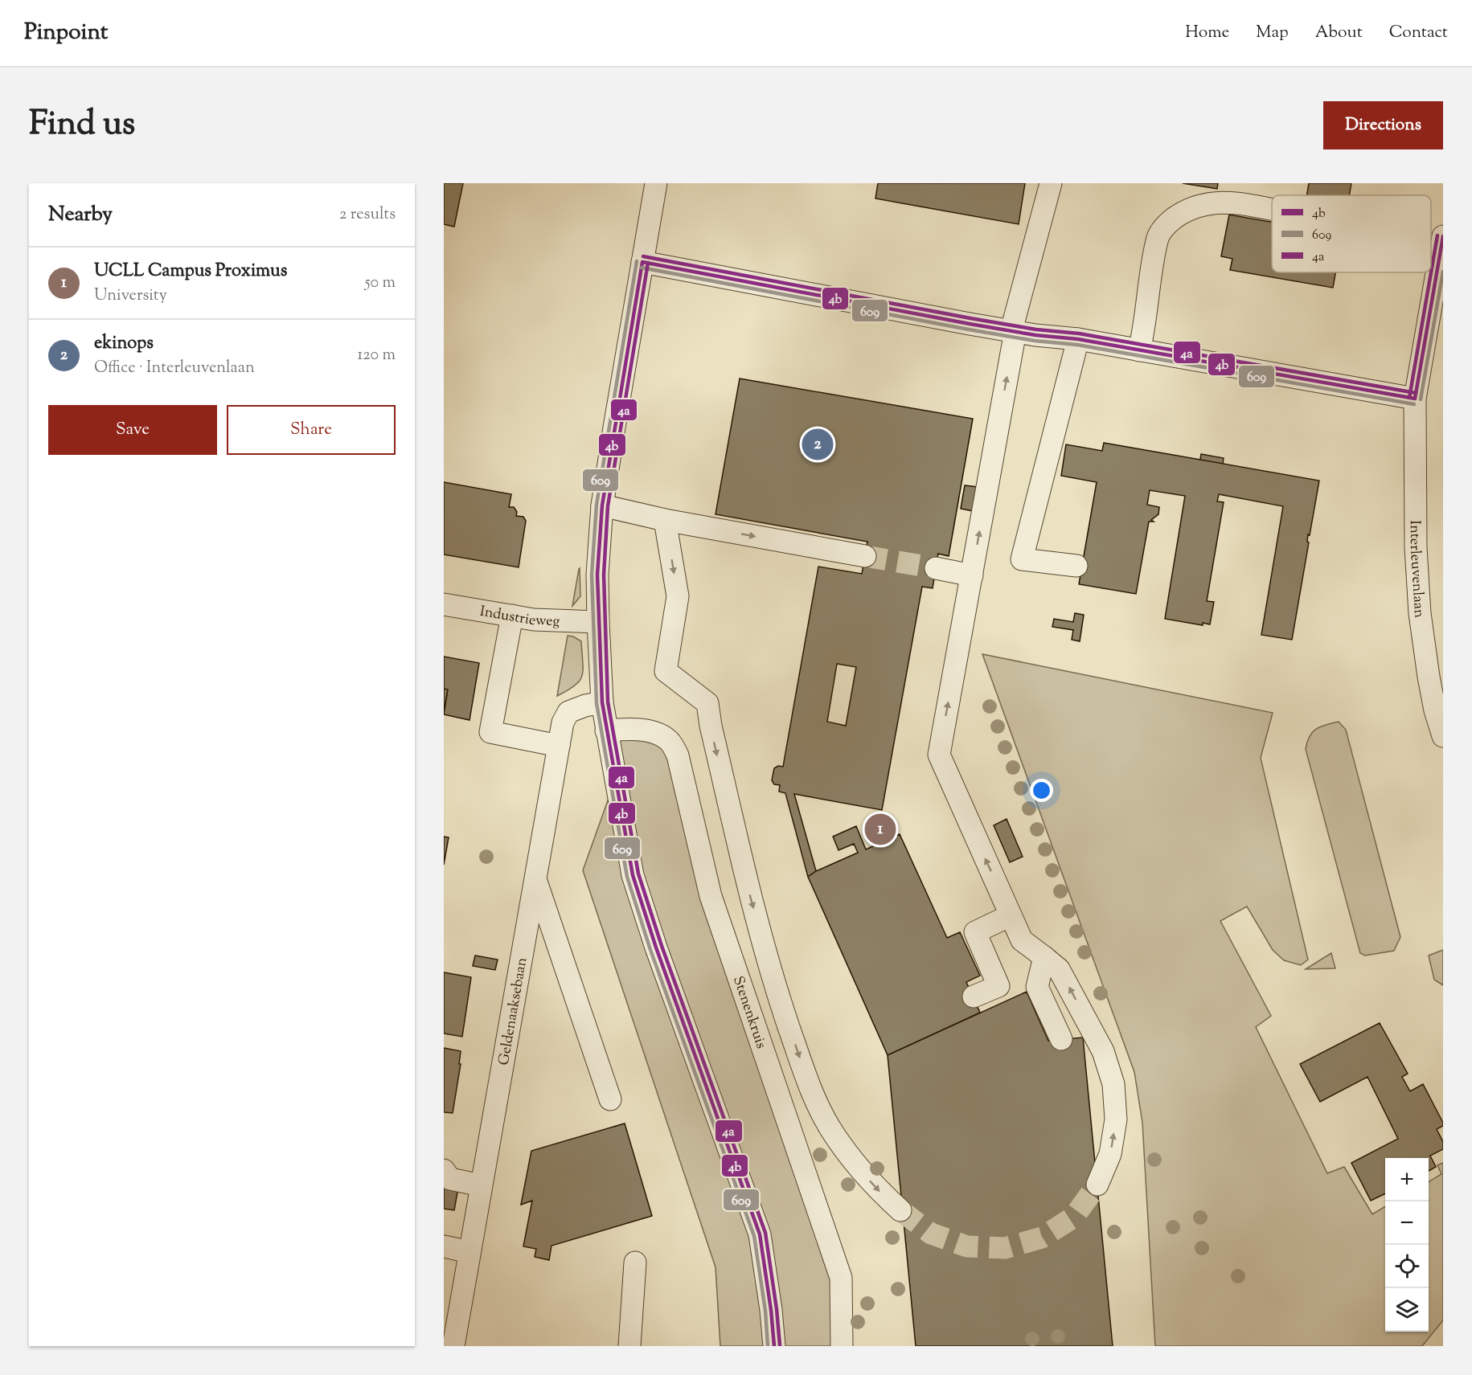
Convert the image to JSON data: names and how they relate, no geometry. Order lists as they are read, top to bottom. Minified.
{"streets":{"street":["Interleuvenlaan","Industrieweg","Geldenaaksebaan","Stenenkruis"]},"lines":["transit line 4a","transit line 4b","transit line 609"],"legend":["4b","609","4a"],"page":{"header":"Pinpoint","nav":["Home","Map","About","Contact"],"title":"Find us","buttons":["Directions",["Save","Share"]],"heading":["Nearby","2 results"],"list":[{"mark":"1","name":"UCLL Campus Proximus","note":"University","value":"50 m"},{"mark":"2","name":"ekinops","note":"Office · Interleuvenlaan","value":"120 m"}],"pins":["2","1"],"map_buttons":["+","−"]}}
